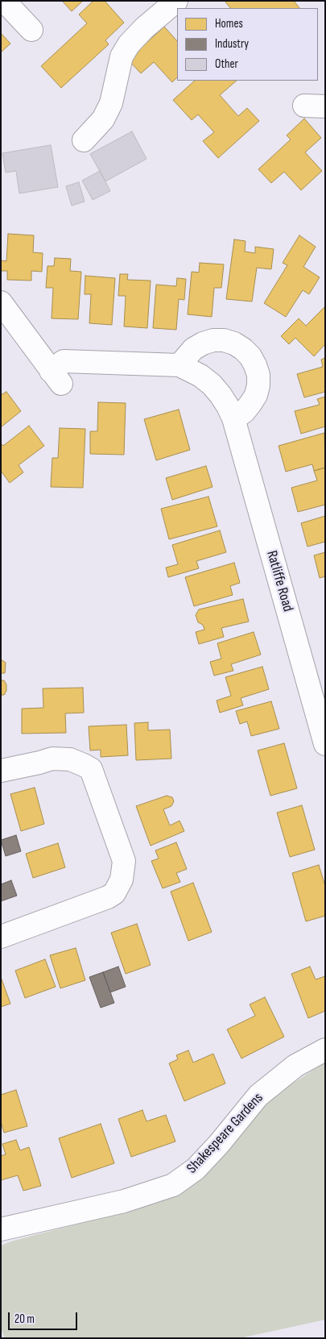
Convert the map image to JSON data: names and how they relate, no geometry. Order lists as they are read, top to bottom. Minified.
{"streets":{"street":["Ratliffe Road","Shakespeare Gardens"]},"legend":["Homes","Industry","Other"],"scale_bar":"20 m"}
